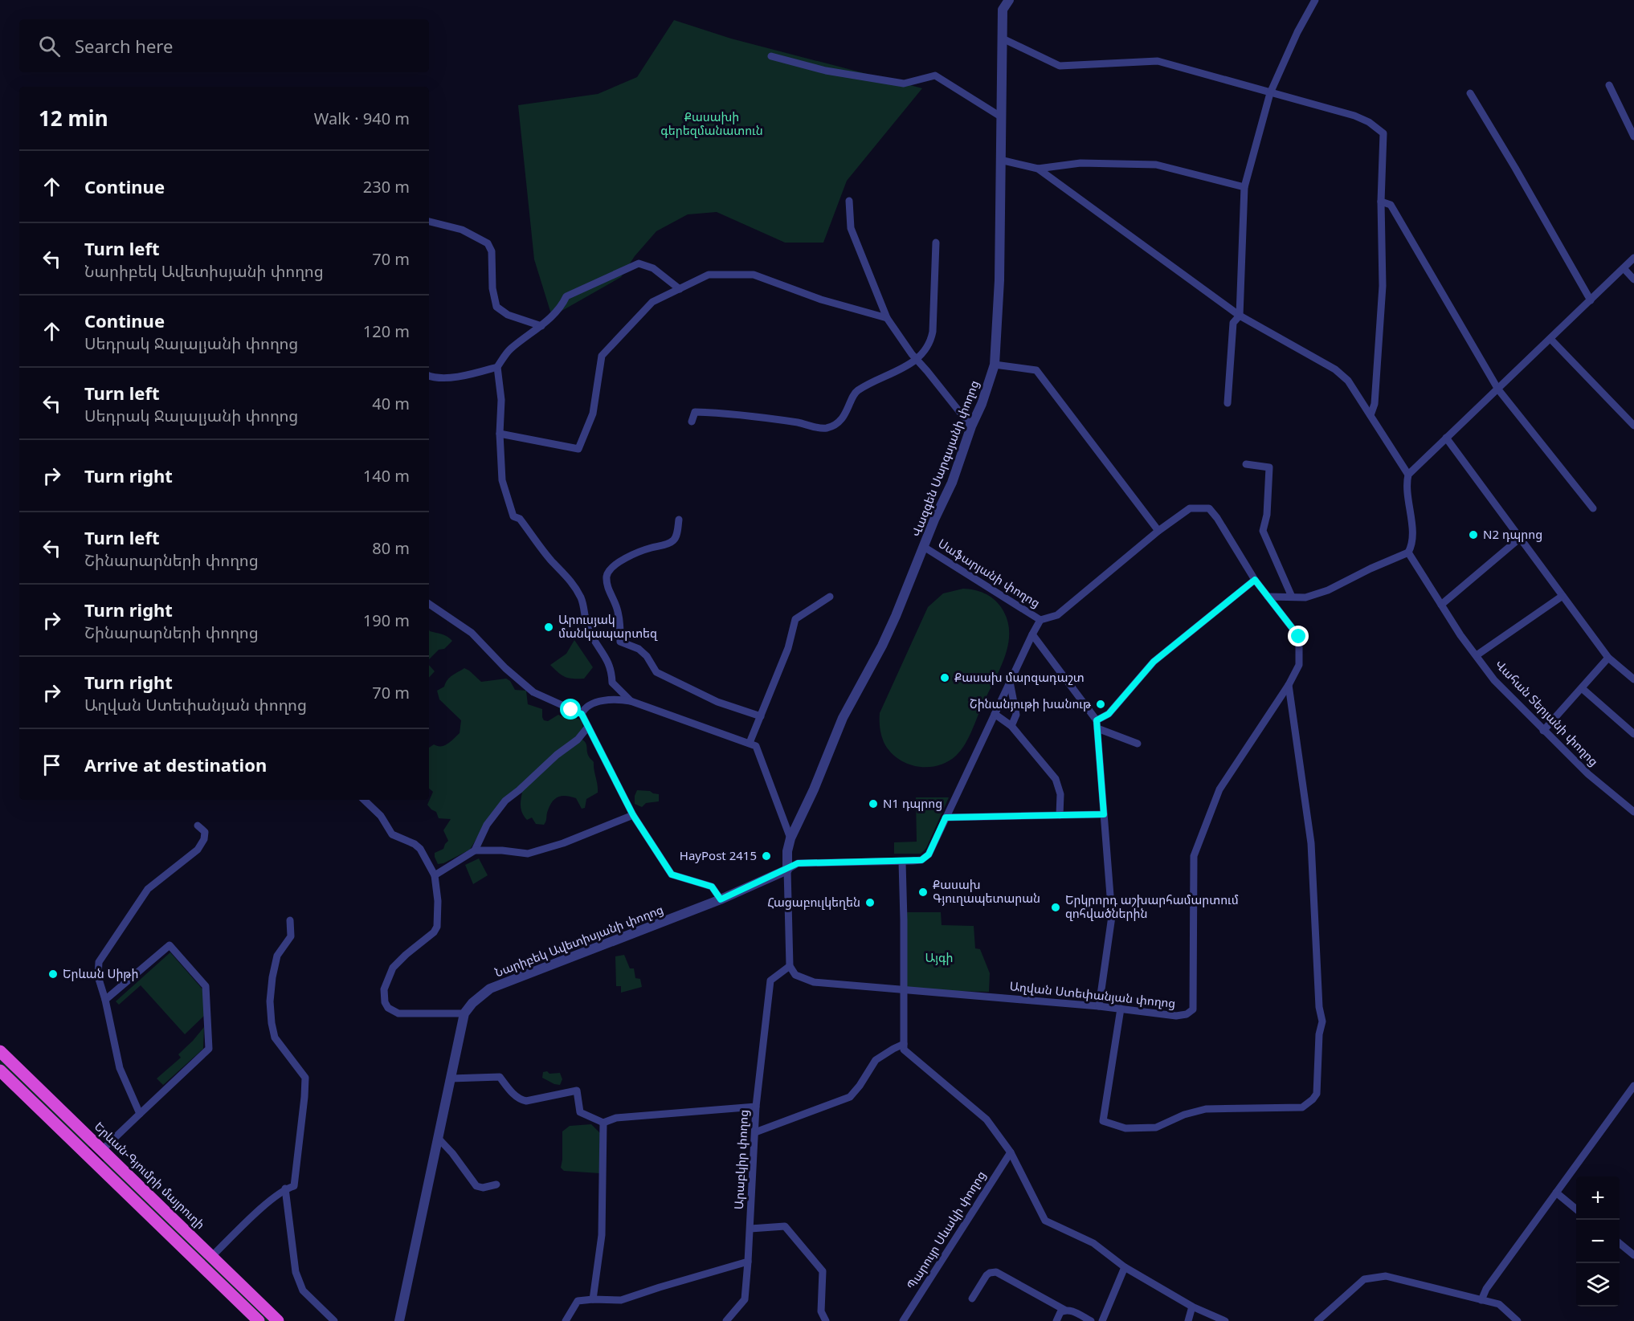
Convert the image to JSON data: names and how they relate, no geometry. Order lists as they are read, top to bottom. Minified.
{"streets":{"highway":["Երևան-Գյումրի մայրուղի"],"street":["Վազգեն Սարգսյանի փողոց","Սաֆարյանի փողոց","Վահան Տերյանի փողոց","Նարիբեկ Ավետիսյանի փողոց","Աղվան Ստեփանյան փողոց","Արաբկիր փողոց","Պարույր Սևակի փողոց"]},"crossings":[["Վազգեն Սարգսյանի փողոց","Սաֆարյանի փողոց"],["Վազգեն Սարգսյանի փողոց","Նարիբեկ Ավետիսյանի փողոց"],["Աղվան Ստեփանյան փողոց","Արաբկիր փողոց"]],"parks":["Քասախի գերեզմանատուն","Այգի"],"places":["N2 դպրոց","Արուսյակ մանկապարտեզ","Քասախ մարզադաշտ","Շինանյութի խանութ","N1 դպրոց","HayPost 2415","Քասախ Գյուղապետարան","Հացաբուլկեղեն","Երկրորդ աշխարհամարտում զոհվածներին","Երևան Սիթի"],"page":{"search":"Search here","heading":["12 min","Walk · 940 m"],"list":[["Continue","230 m"],["Turn left","Նարիբեկ Ավետիսյանի փողոց","70 m"],["Continue","Սեդրակ Ջալալյանի փողոց","120 m"],["Turn left","Սեդրակ Ջալալյանի փողոց","40 m"],["Turn right","140 m"],["Turn left","Շինարարների փողոց","80 m"],["Turn right","Շինարարների փողոց","190 m"],["Turn right","Աղվան Ստեփանյան փողոց","70 m"],"Arrive at destination"],"map_buttons":["+","−"]}}
